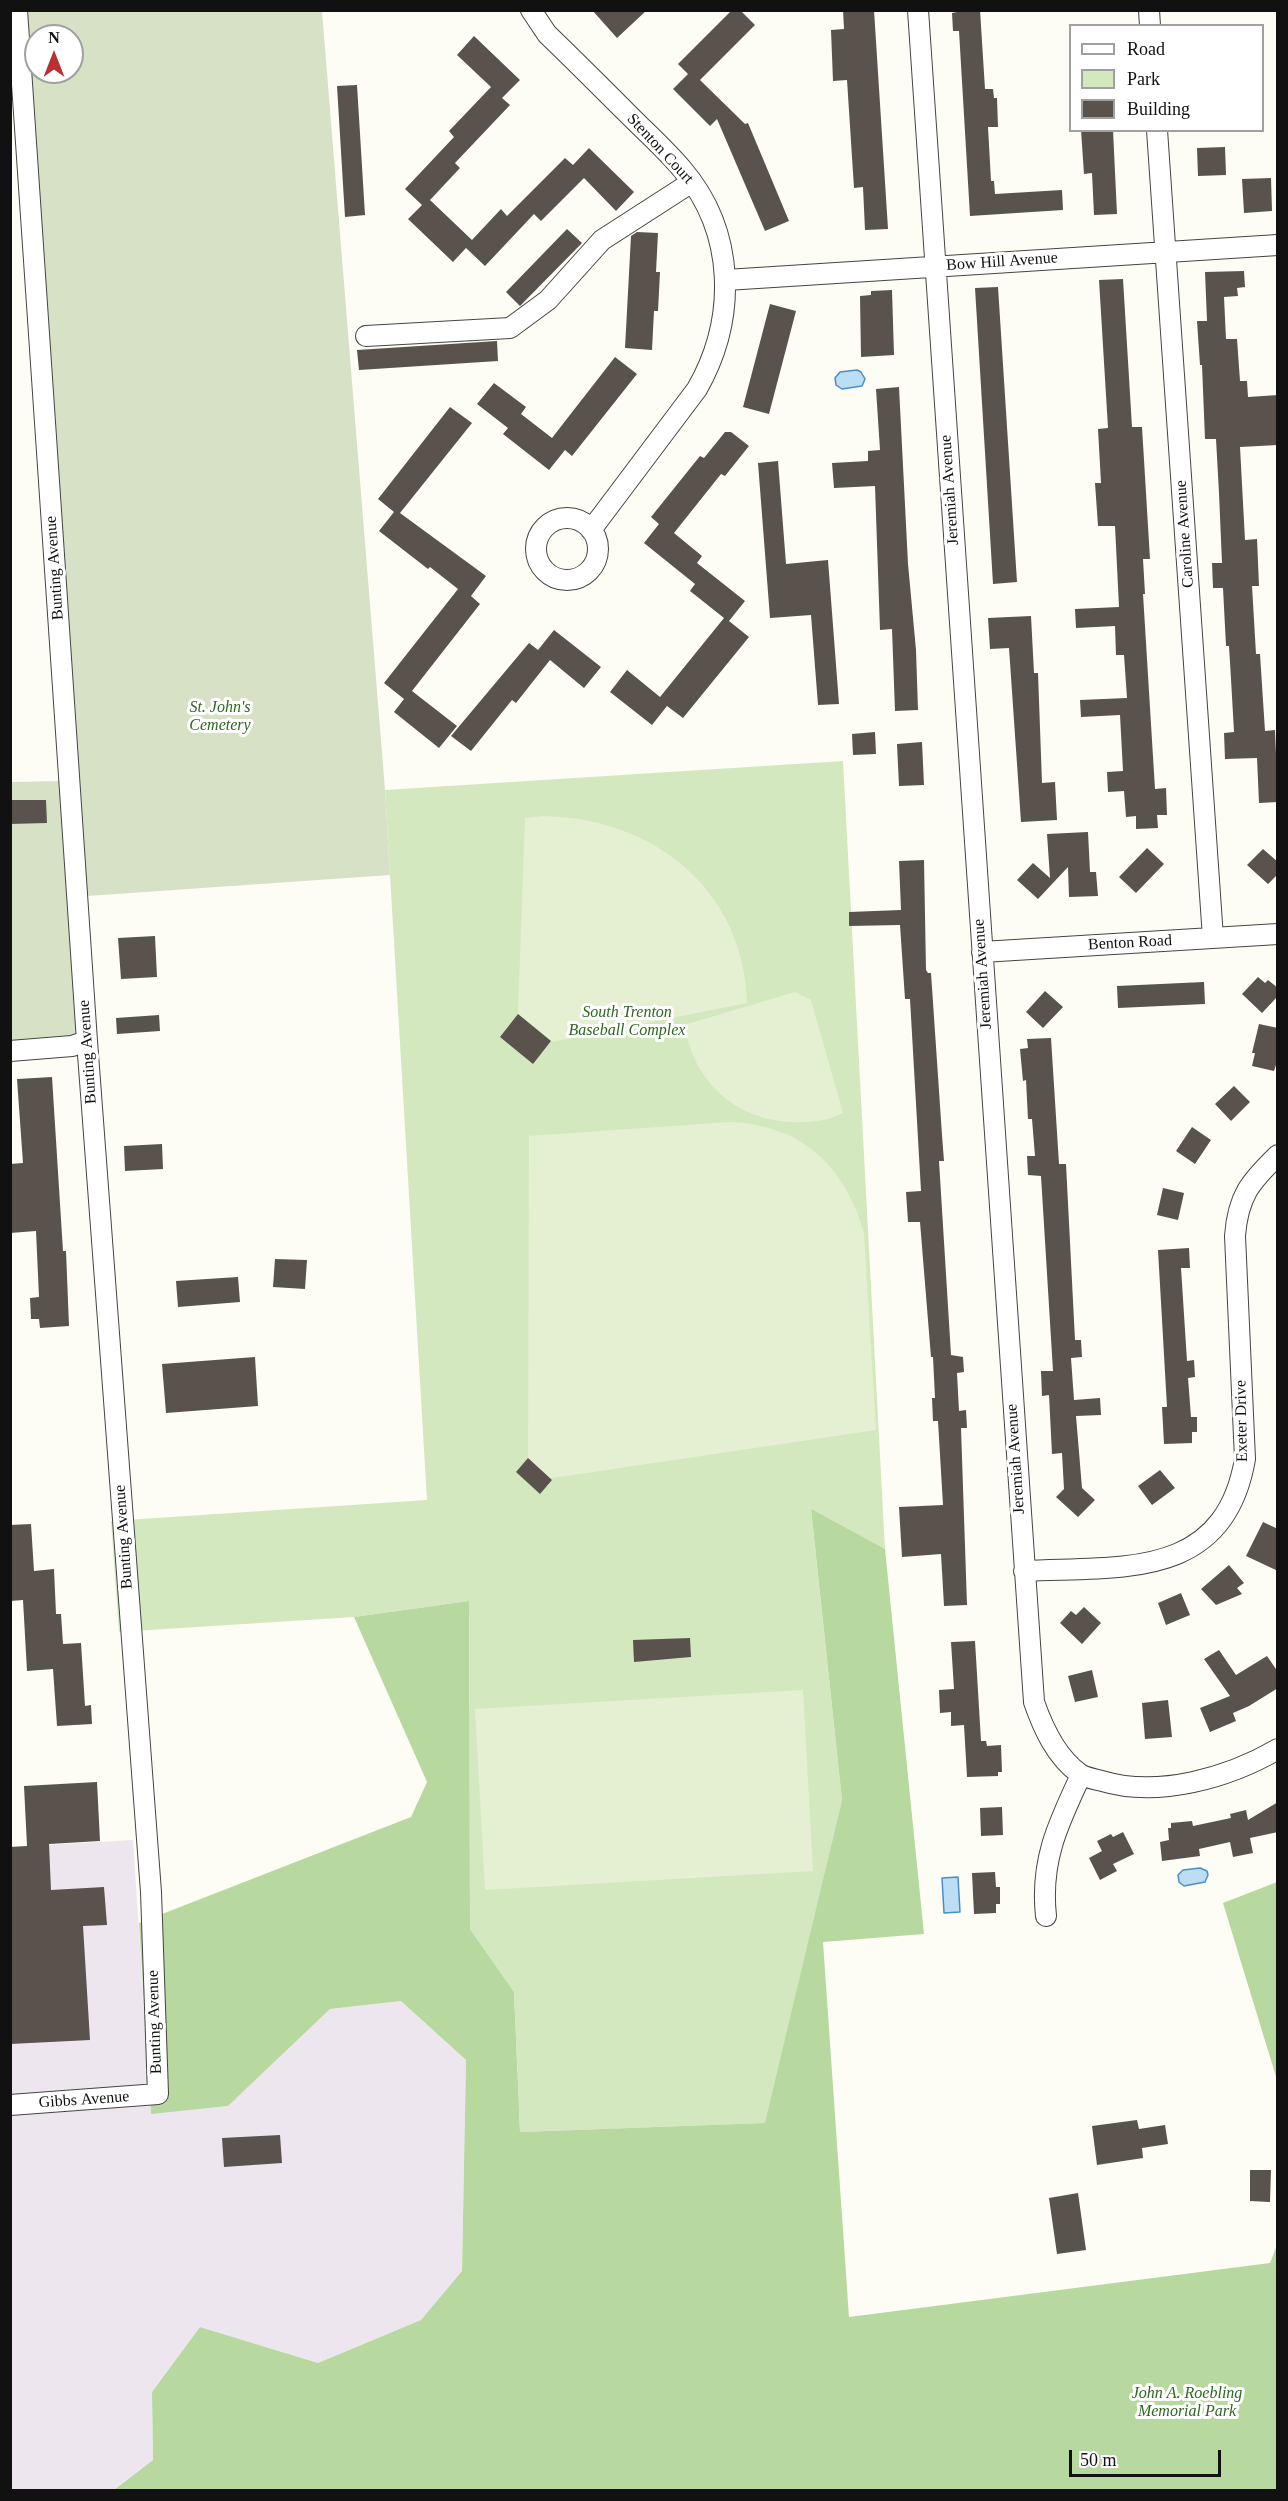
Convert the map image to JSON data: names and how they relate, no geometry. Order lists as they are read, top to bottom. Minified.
{"streets":{"street":["Stenton Court","Bow Hill Avenue","Jeremiah Avenue","Caroline Avenue","Bunting Avenue","Benton Road","Exeter Drive","Gibbs Avenue"]},"crossings":[["Stenton Court","Bow Hill Avenue"],["Bow Hill Avenue","Jeremiah Avenue"],["Bow Hill Avenue","Caroline Avenue"],["Jeremiah Avenue","Benton Road"],["Jeremiah Avenue","Exeter Drive"],["Caroline Avenue","Benton Road"],["Bunting Avenue","Gibbs Avenue"]],"parks":["St. John's Cemetery","South Trenton Baseball Complex","John A. Roebling Memorial Park"],"legend":["Road","Park","Building"],"scale_bar":"50 m","north":"top"}
